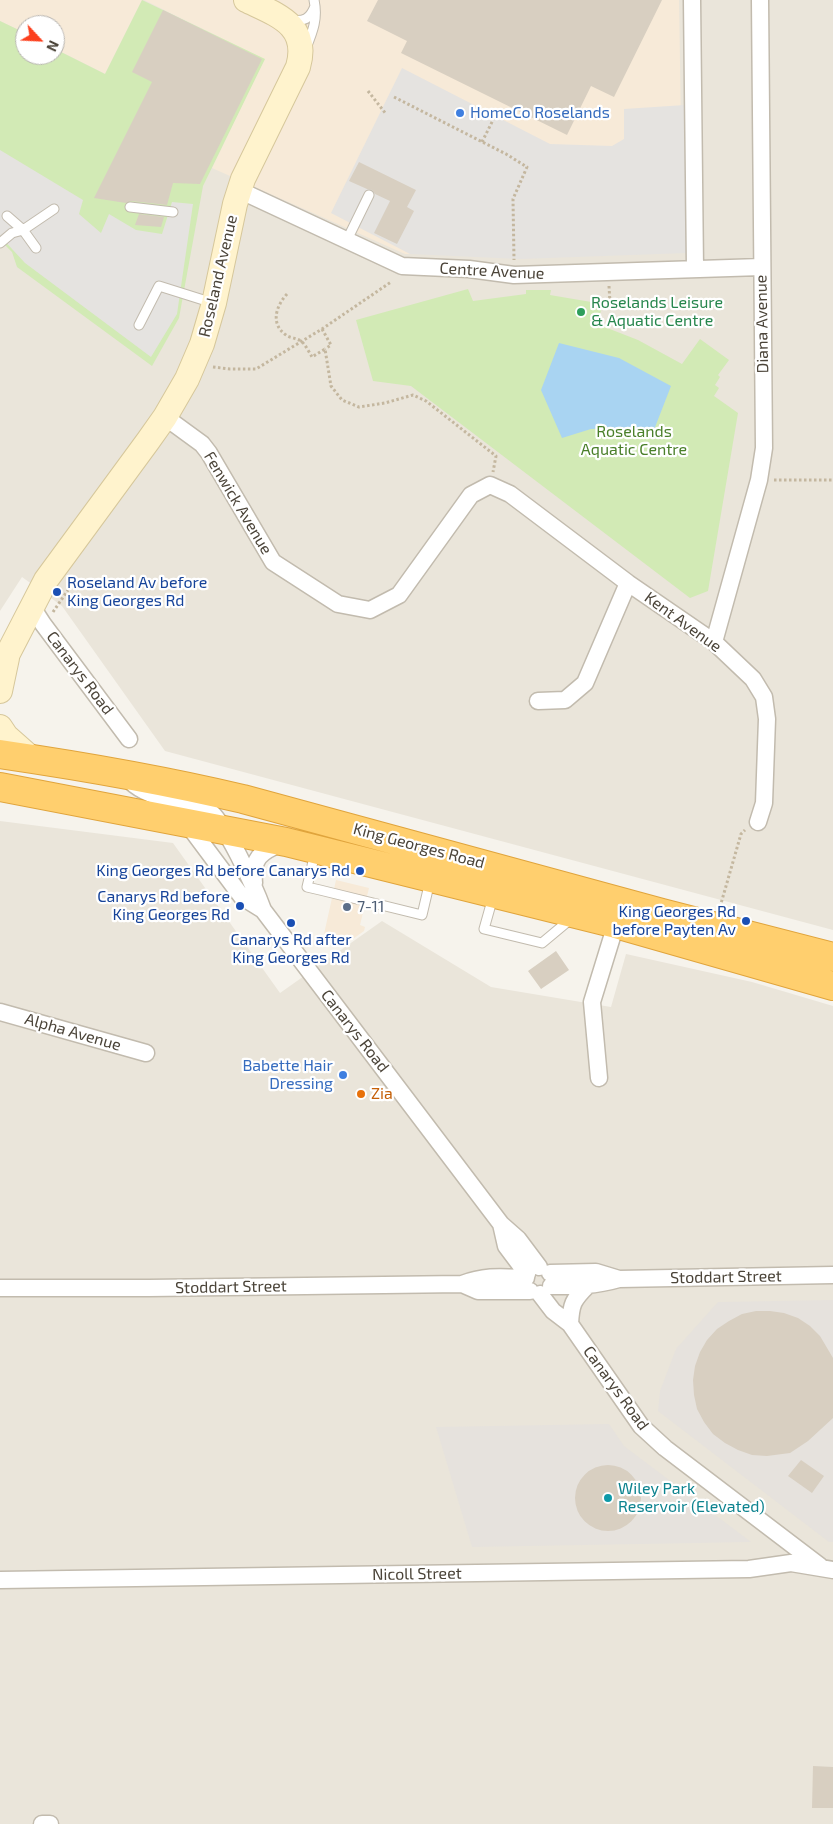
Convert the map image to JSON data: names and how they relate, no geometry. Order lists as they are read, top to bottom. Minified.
{"streets":{"highway":["King Georges Road"],"street":["Centre Avenue","Roseland Avenue","Diana Avenue","Fenwick Avenue","Kent Avenue","Canarys Road","Alpha Avenue","Stoddart Street","Nicoll Street"]},"crossings":[["Centre Avenue","Roseland Avenue"],["Centre Avenue","Diana Avenue"],["Roseland Avenue","Fenwick Avenue"],["Roseland Avenue","Canarys Road"],["Diana Avenue","Kent Avenue"],["Fenwick Avenue","Kent Avenue"],["Canarys Road","King Georges Road"],["Canarys Road","Stoddart Street"],["Canarys Road","Nicoll Street"]],"parks":["Roselands Aquatic Centre"],"places":["HomeCo Roselands","Roselands Leisure & Aquatic Centre","Roseland Av before King Georges Rd","King Georges Rd before Canarys Rd","Canarys Rd before King Georges Rd","7-11","King Georges Rd before Payten Av","Canarys Rd after King Georges Rd","Babette Hair Dressing","Zia","Wiley Park Reservoir (Elevated)"],"north":"bottom right"}
